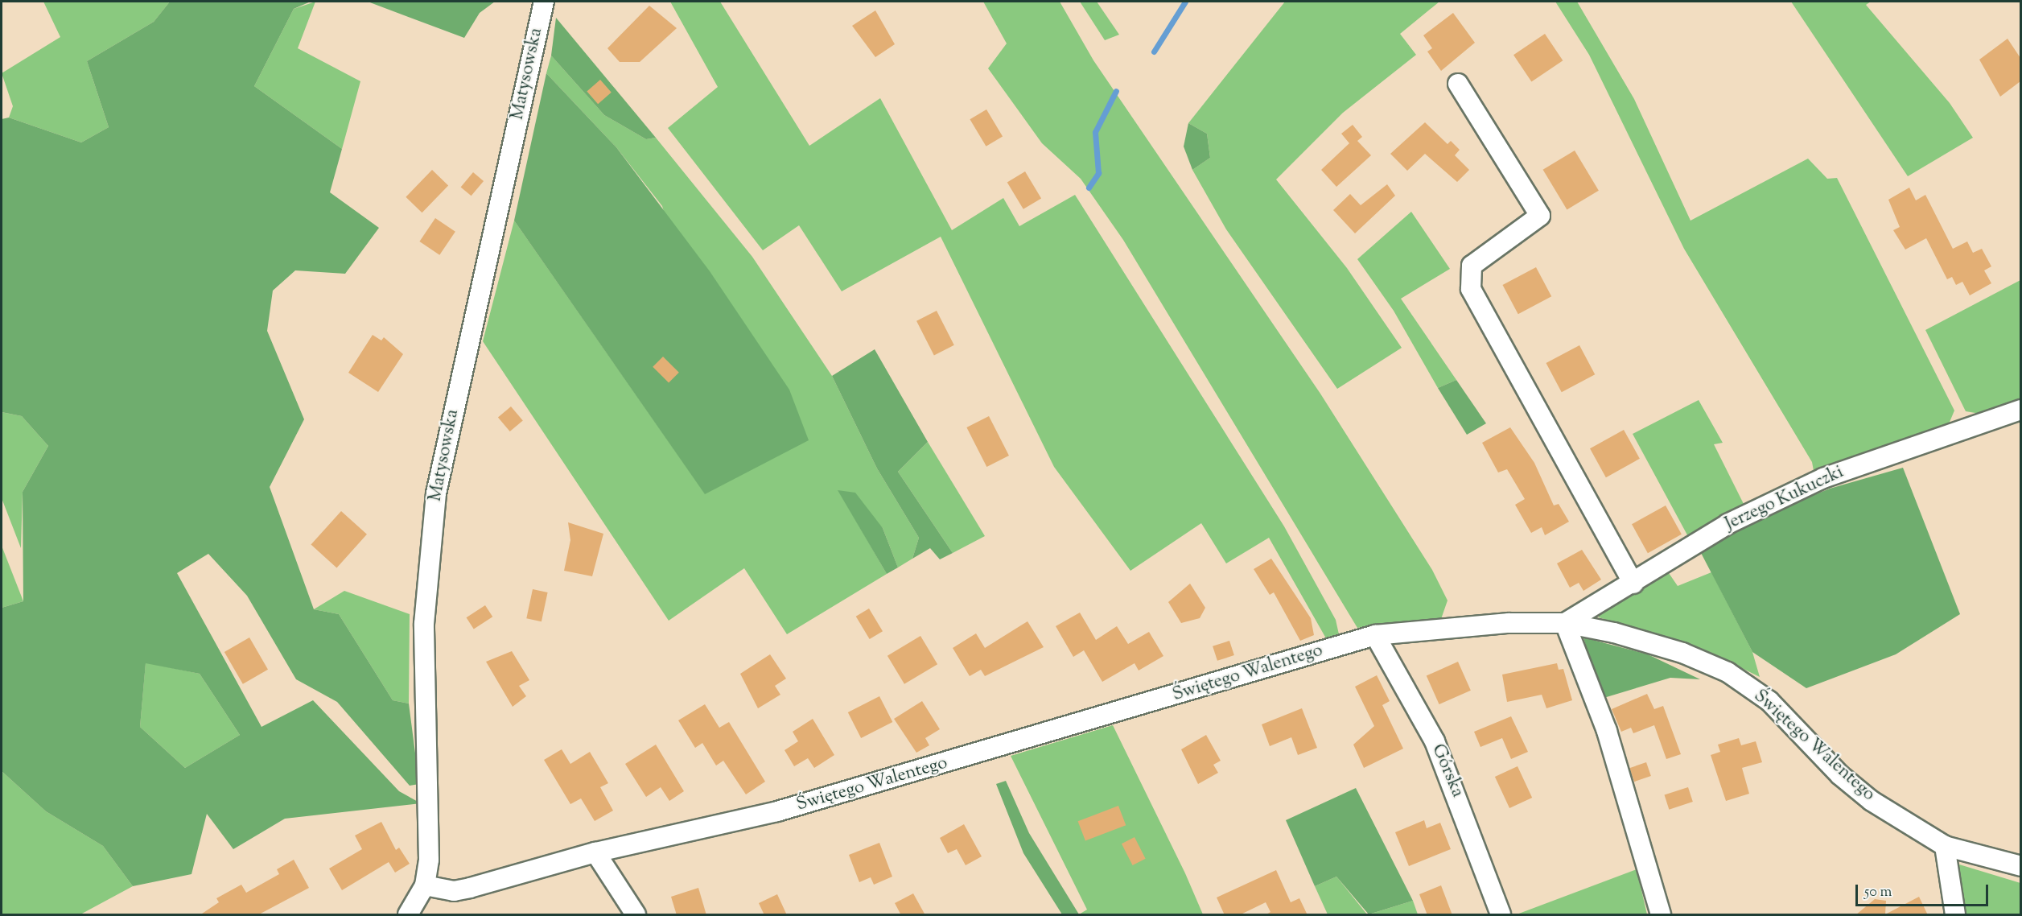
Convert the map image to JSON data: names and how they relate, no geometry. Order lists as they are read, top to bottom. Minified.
{"streets":{"street":["Matysowska","Jerzego Kukuczki","Świętego Walentego","Górska"]},"crossings":[["Matysowska","Świętego Walentego"],["Jerzego Kukuczki","Świętego Walentego"],["Świętego Walentego","Górska"]],"scale_bar":"50 m"}
